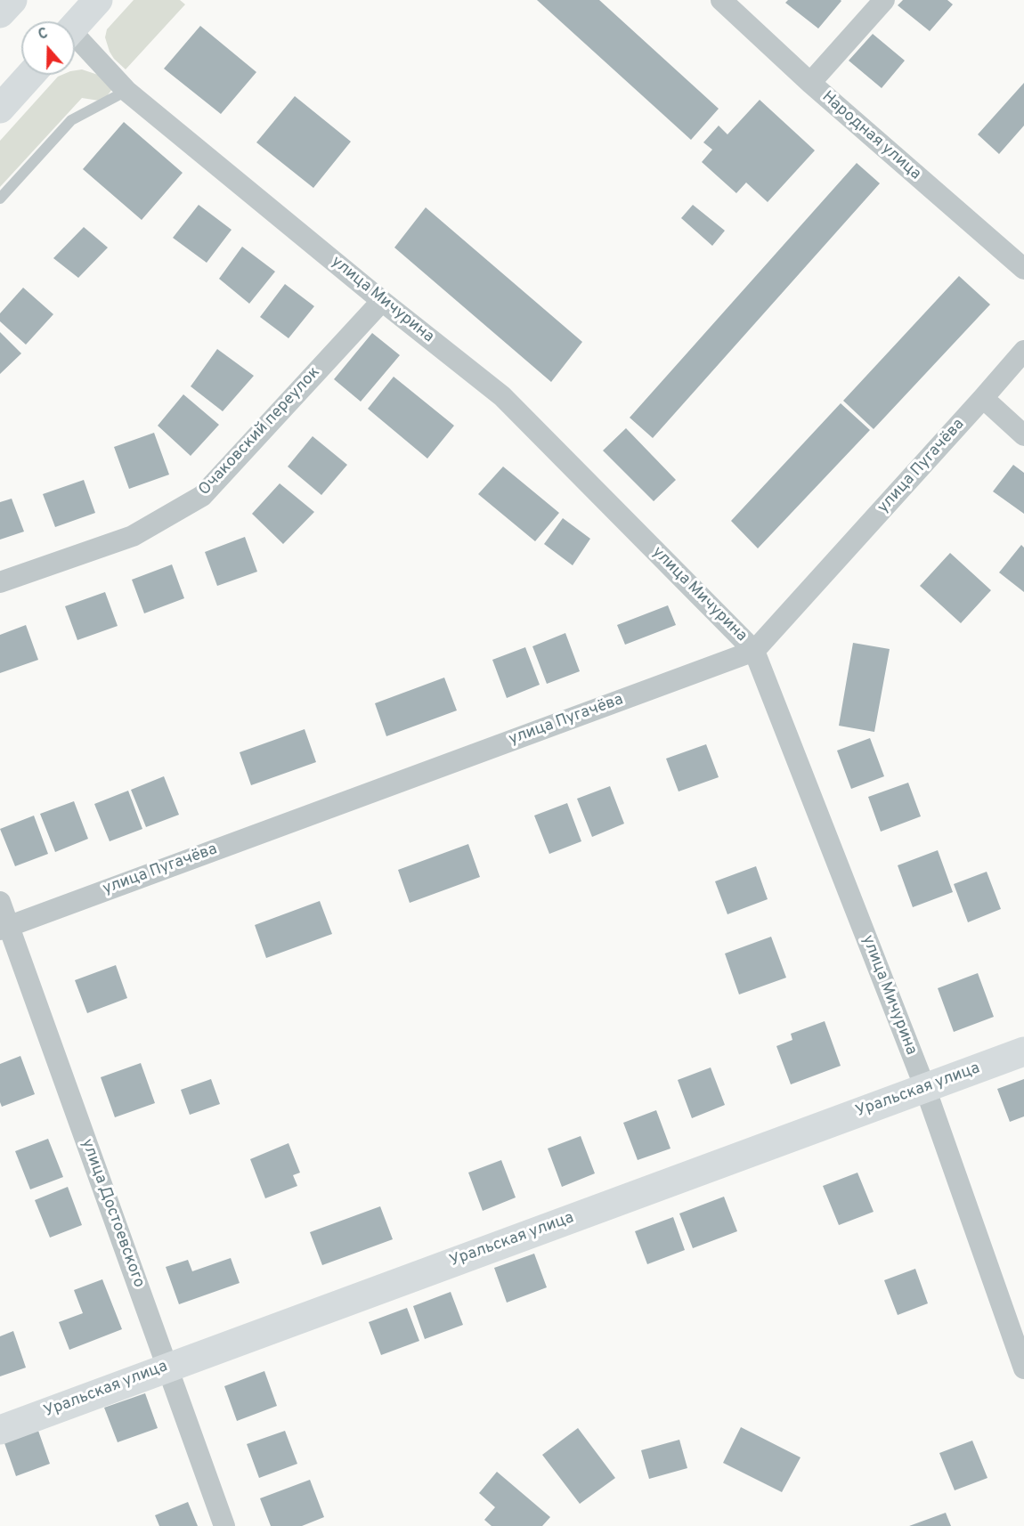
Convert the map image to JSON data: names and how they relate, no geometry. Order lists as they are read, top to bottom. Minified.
{"streets":{"street":["Народная улица","улица Мичурина","Очаковский переулок","улица Пугачёва","Уральская улица","улица Достоевского"]},"crossings":[["улица Мичурина","Очаковский переулок"],["улица Мичурина","улица Пугачёва"],["улица Мичурина","Уральская улица"],["улица Пугачёва","улица Достоевского"],["Уральская улица","улица Достоевского"]],"north":"top"}
